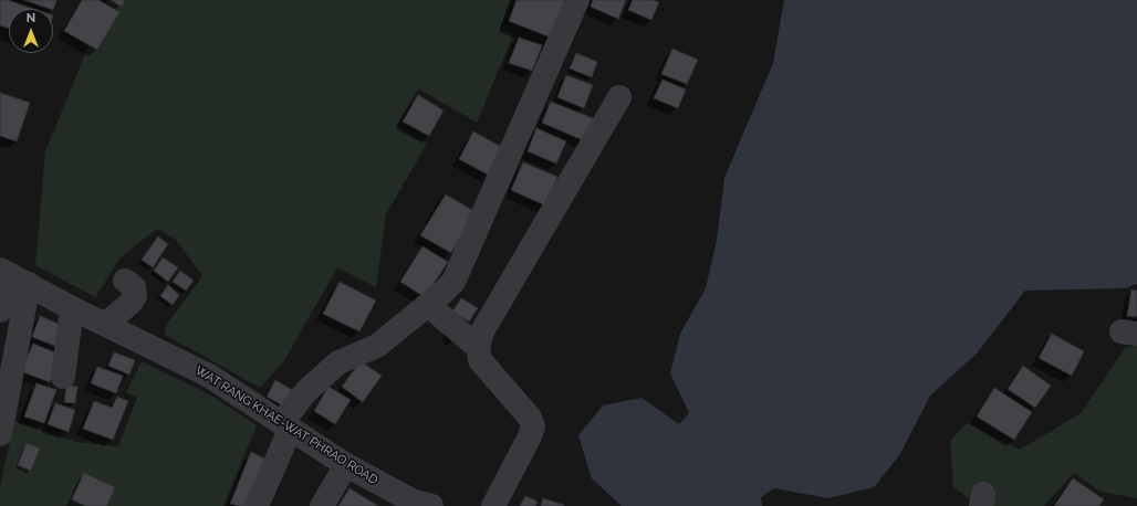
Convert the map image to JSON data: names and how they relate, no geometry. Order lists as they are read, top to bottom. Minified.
{"streets":{"street":["WAT RANG KHAE-WAT PHRAO ROAD"]},"north":"top"}
